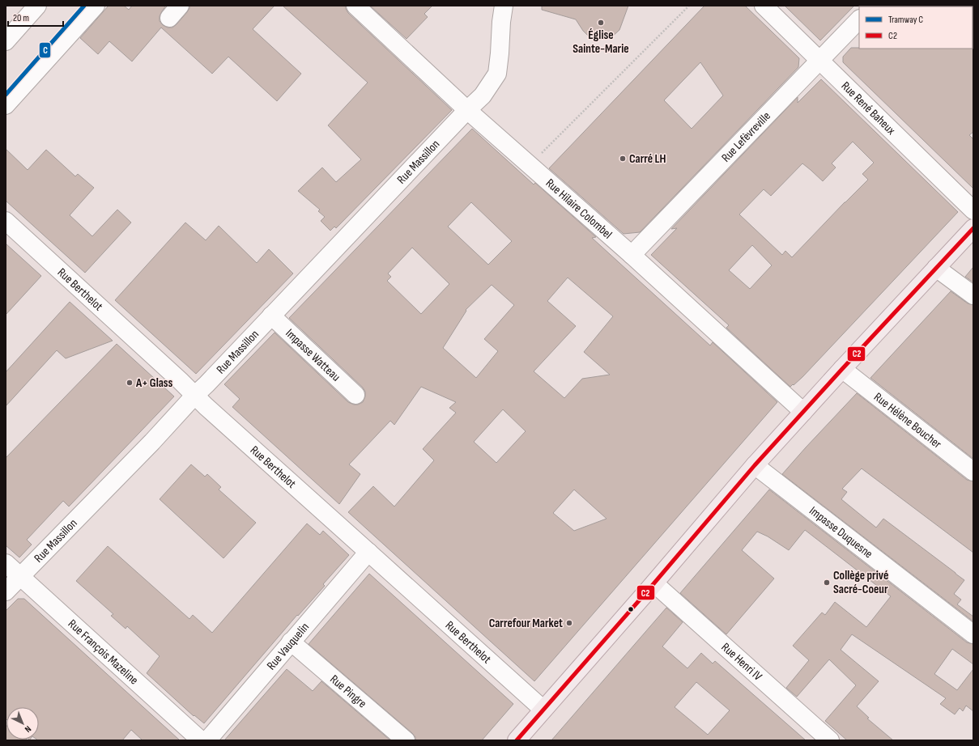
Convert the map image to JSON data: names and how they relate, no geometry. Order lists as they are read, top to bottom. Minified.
{"streets":{"street":["Rue René Baheux","Rue Lefèvreville","Rue Massillon","Rue Hilaire Colombel","Rue Berthelot","Impasse Watteau","Rue Hélène Boucher","Impasse Duquesne","Rue Vauquelin","Rue François Mazeline","Rue Henri IV","Rue Pingre"]},"crossings":[["Rue René Baheux","Rue Lefèvreville"],["Rue Lefèvreville","Rue Hilaire Colombel"],["Rue Massillon","Rue Hilaire Colombel"],["Rue Massillon","Rue Berthelot"],["Rue Massillon","Impasse Watteau"],["Rue Massillon","Rue François Mazeline"],["Rue Berthelot","Rue Vauquelin"],["Rue Vauquelin","Rue Pingre"]],"places":["Église Sainte-Marie","Carré LH","A+ Glass","Collège privé Sacré-Coeur","Carrefour Market"],"lines":["tram line C","transit line C2"],"legend":["Tramway C","C2"],"scale_bar":"20 m","north":"bottom right"}
